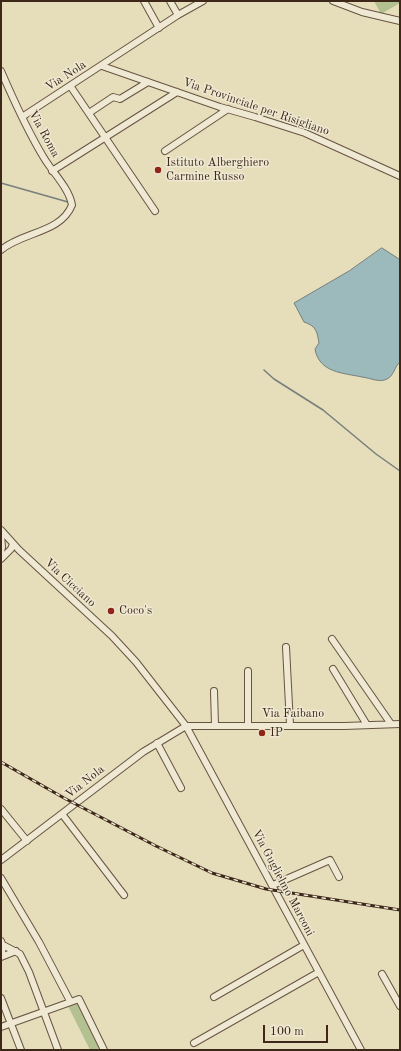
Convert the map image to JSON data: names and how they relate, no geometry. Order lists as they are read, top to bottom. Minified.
{"streets":{"street":["Via Nola","Via Provinciale per Risigliano","Via Roma","Via Cicciano","Via Faibano","Via Guglielmo Marconi"]},"crossings":[["Via Nola","Via Provinciale per Risigliano"],["Via Nola","Via Roma"],["Via Nola","Via Cicciano"],["Via Nola","Via Faibano"],["Via Nola","Via Guglielmo Marconi"],["Via Cicciano","Via Faibano"],["Via Cicciano","Via Guglielmo Marconi"],["Via Faibano","Via Guglielmo Marconi"]],"places":["Istituto Alberghiero Carmine Russo","Coco's","IP"],"scale_bar":"100 m"}
